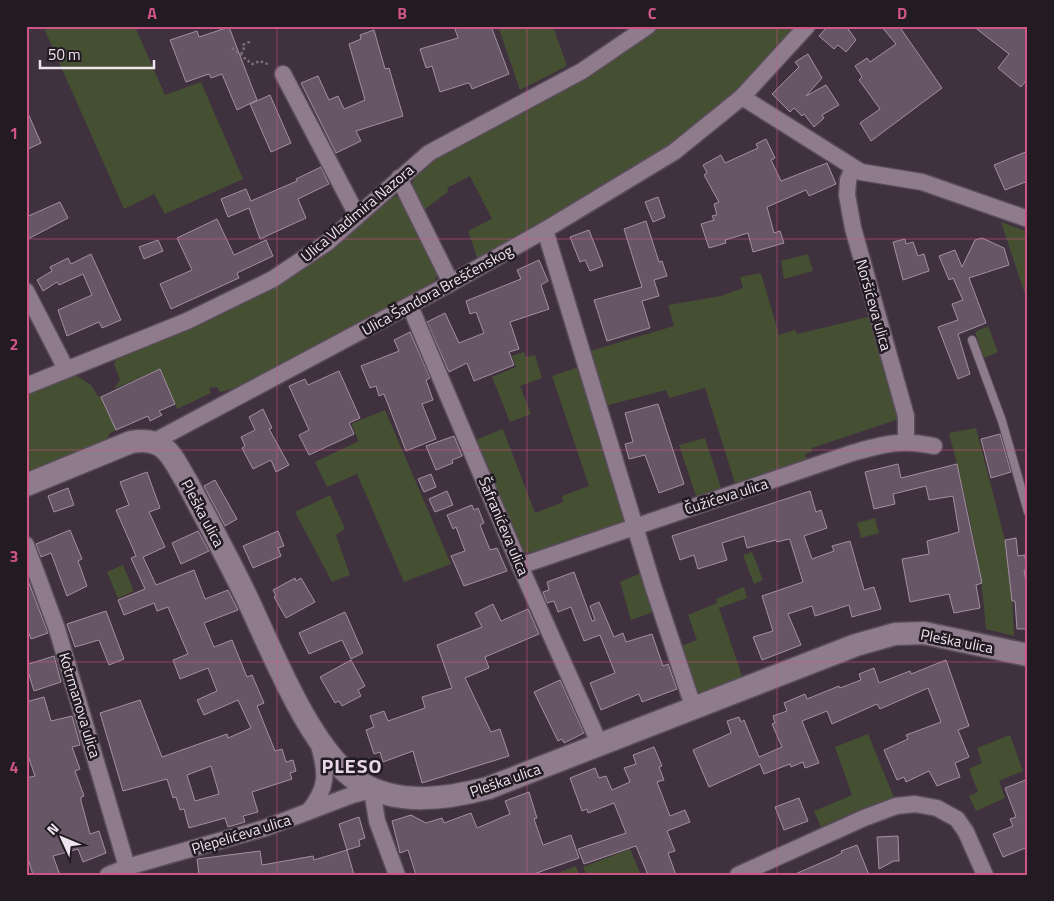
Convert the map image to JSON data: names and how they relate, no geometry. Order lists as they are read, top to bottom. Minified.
{"streets":{"street":["Ulica Vladimira Nazora","Ulica Šandora Breščenskog","Noršićeva ulica","Čužićeva ulica","Pleška ulica","Šafranićeva ulica","Kotrmanova ulica","Plepelićeva ulica"]},"crossings":[["Ulica Šandora Breščenskog","Pleška ulica"],["Ulica Šandora Breščenskog","Šafranićeva ulica"],["Noršićeva ulica","Čužićeva ulica"],["Čužićeva ulica","Šafranićeva ulica"],["Pleška ulica","Šafranićeva ulica"],["Pleška ulica","Plepelićeva ulica"],["Kotrmanova ulica","Plepelićeva ulica"]],"districts":["PLESO"],"scale_bar":"50 m","north":"top left","grid":{"columns":["A","B","C","D"],"rows":["1","2","3","4"]}}
